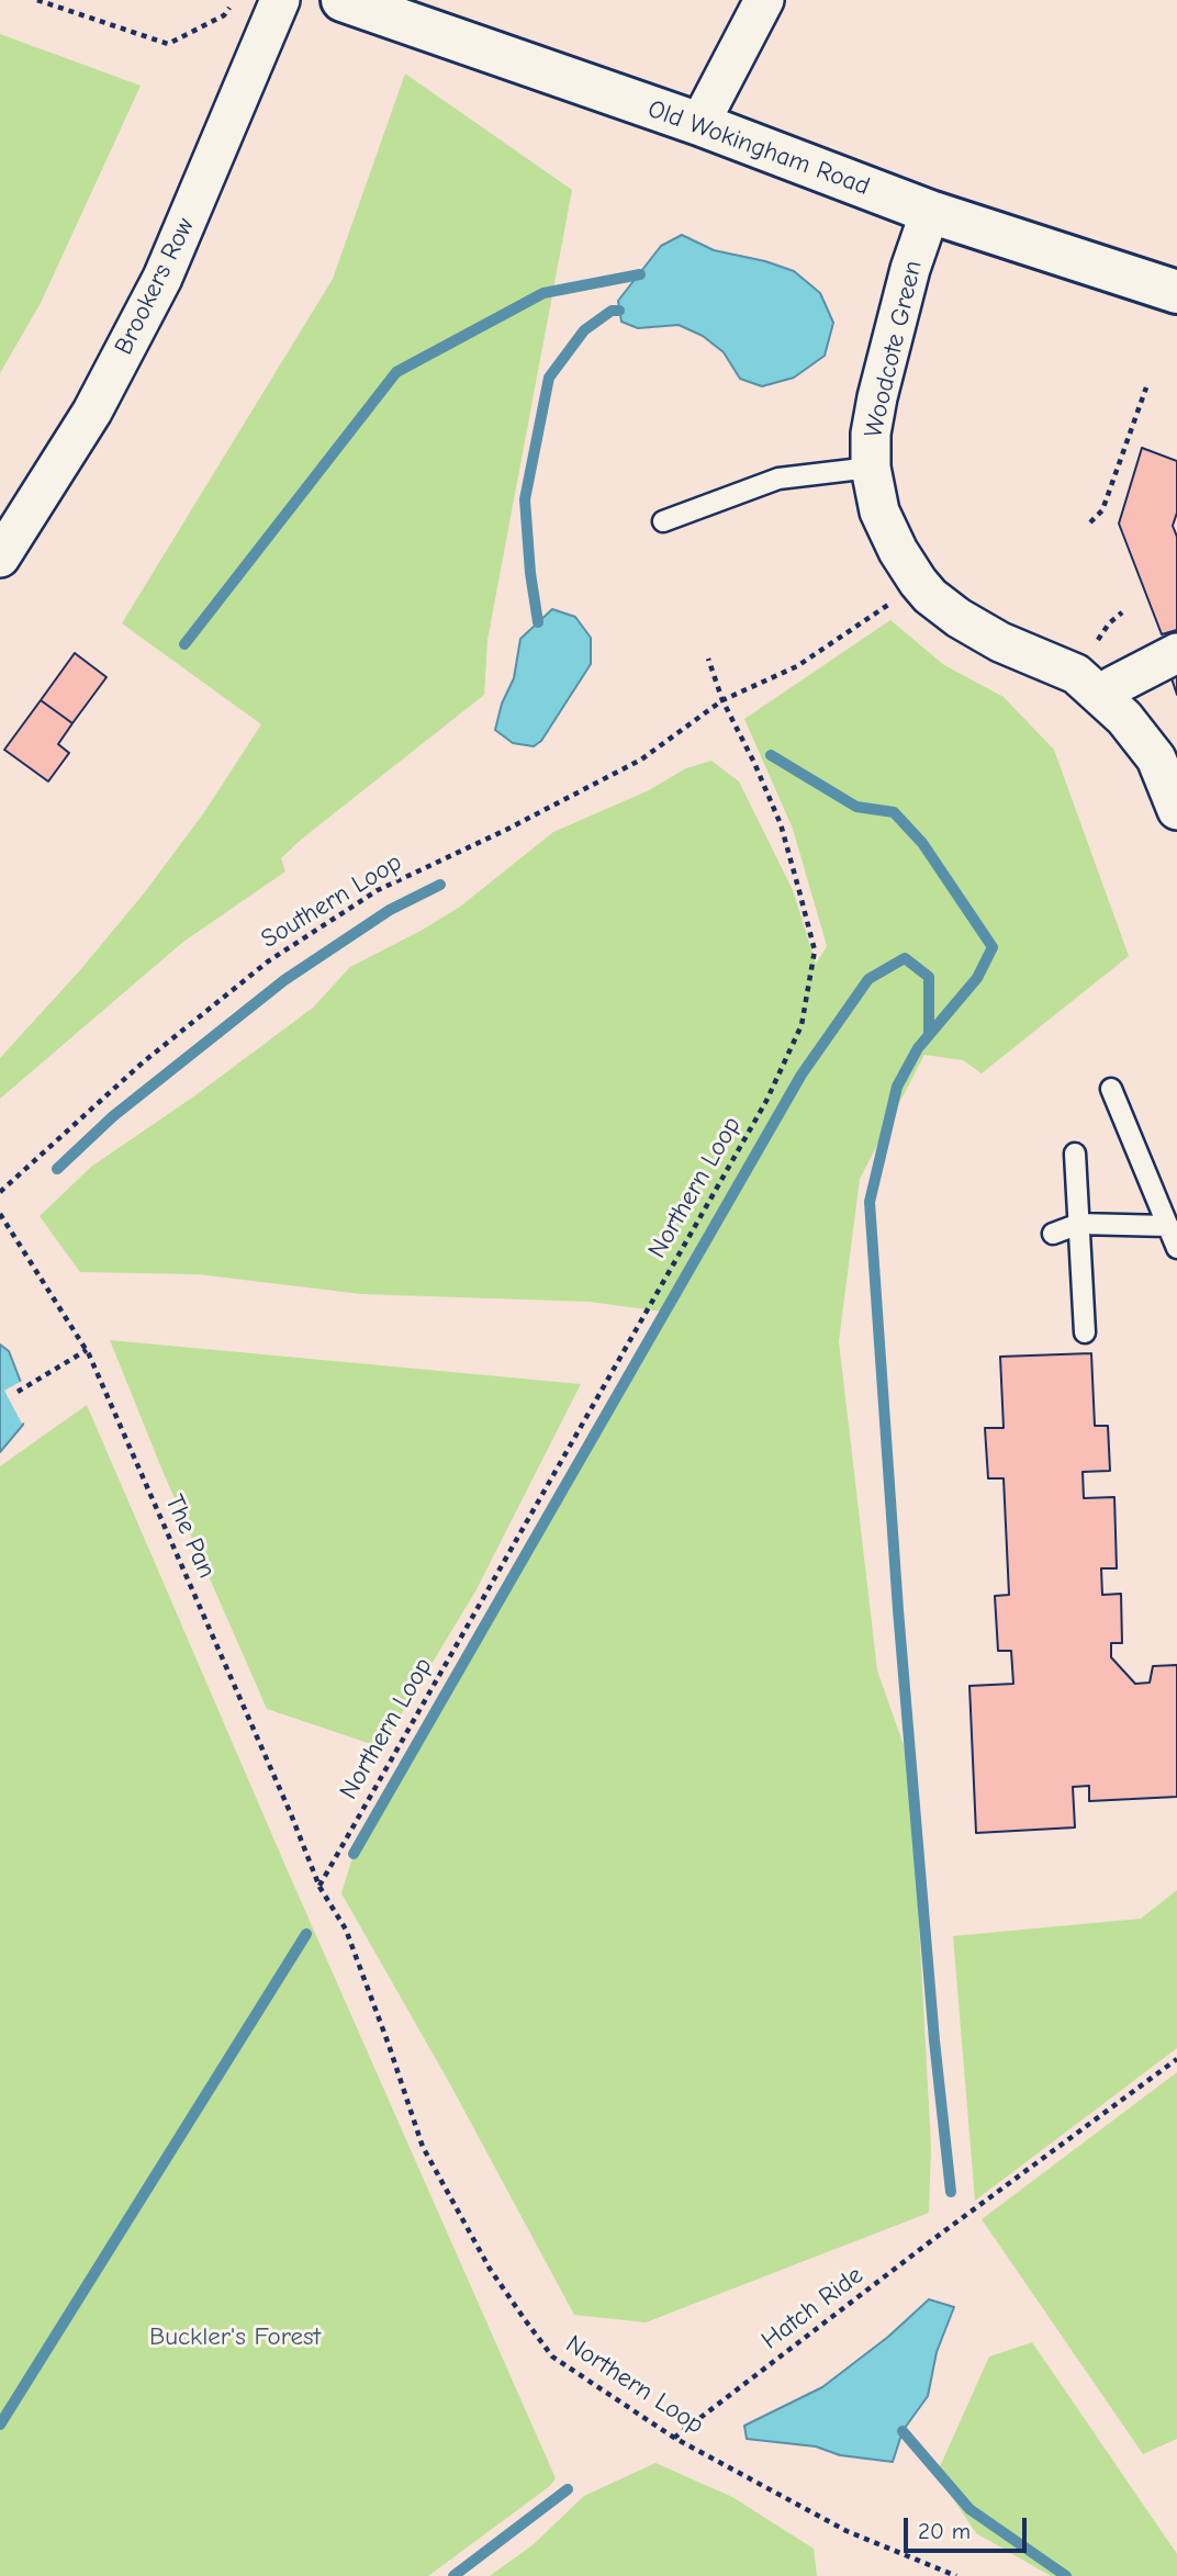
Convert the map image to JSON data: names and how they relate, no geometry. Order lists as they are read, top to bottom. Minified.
{"streets":{"street":["Old Wokingham Road","Brookers Row","Woodcote Green"],"path":["Southern Loop","Northern Loop","The Pan","Hatch Ride"]},"crossings":[["Old Wokingham Road","Woodcote Green"],["Southern Loop","Northern Loop"],["Northern Loop","The Pan"],["Northern Loop","Hatch Ride"]],"parks":["Buckler's Forest"],"scale_bar":"20 m"}
